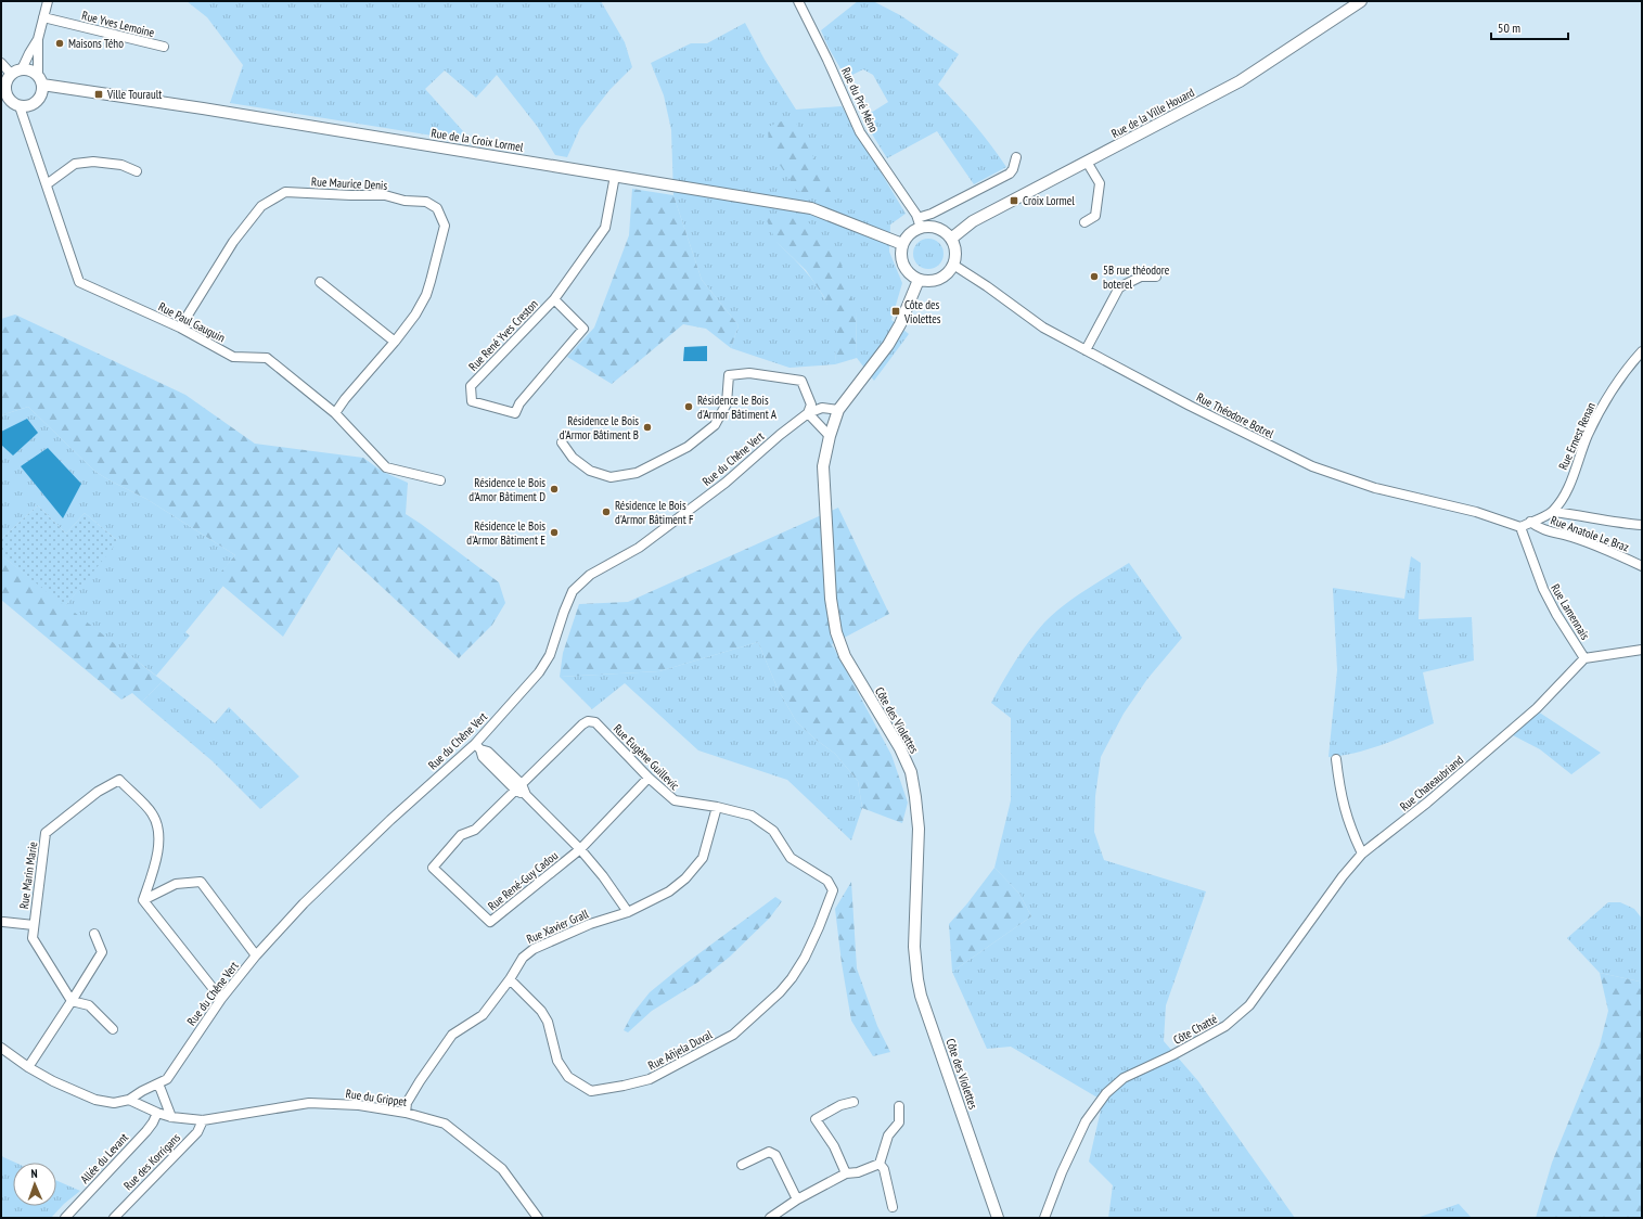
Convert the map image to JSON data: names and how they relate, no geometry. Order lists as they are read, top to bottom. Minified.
{"streets":{"street":["Rue Yves Lemoine","Rue du Pré Méno","Rue de la Ville Houard","Rue de la Croix Lormel","Rue Maurice Denis","Rue Paul Gauguin","Rue René Yves Creston","Rue Théodore Botrel","Rue Ernest Renan","Rue du Chêne Vert","Rue Anatole Le Braz","Rue Lamennais","Côte des Violettes","Rue Eugène Guillevic","Rue Chateaubriand","Rue Marin Marie","Rue René-Guy Cadou","Rue Xavier Grall","Côte Chatté","Rue Añjela Duval","Rue du Grippet","Allée du Levant","Rue des Korrigans"]},"crossings":[["Rue du Pré Méno","Rue de la Ville Houard"],["Rue du Pré Méno","Rue de la Croix Lormel"],["Rue du Pré Méno","Rue Théodore Botrel"],["Rue du Pré Méno","Côte des Violettes"],["Rue de la Ville Houard","Rue de la Croix Lormel"],["Rue de la Ville Houard","Rue Théodore Botrel"],["Rue de la Ville Houard","Côte des Violettes"],["Rue de la Croix Lormel","Rue Paul Gauguin"],["Rue de la Croix Lormel","Rue René Yves Creston"],["Rue de la Croix Lormel","Rue Théodore Botrel"],["Rue de la Croix Lormel","Côte des Violettes"],["Rue Maurice Denis","Rue Paul Gauguin"],["Rue Théodore Botrel","Rue Lamennais"],["Rue Théodore Botrel","Côte des Violettes"],["Rue Ernest Renan","Rue Anatole Le Braz"],["Rue du Chêne Vert","Côte des Violettes"],["Rue du Chêne Vert","Rue du Grippet"],["Rue Lamennais","Rue Chateaubriand"],["Rue Eugène Guillevic","Rue René-Guy Cadou"],["Rue Eugène Guillevic","Rue Xavier Grall"],["Rue Eugène Guillevic","Rue Añjela Duval"],["Rue Chateaubriand","Côte Chatté"],["Rue Xavier Grall","Rue Añjela Duval"],["Rue Xavier Grall","Rue du Grippet"],["Rue du Grippet","Allée du Levant"],["Rue du Grippet","Rue des Korrigans"]],"places":{"other":["Maisons Tého","5B rue théodore boterel","Résidence le Bois d'Armor Bâtiment A","Résidence le Bois d'Armor Bâtiment B","Résidence le Bois d'Amor Bâtiment D","Résidence le Bois d'Armor Bâtiment F","Résidence le Bois d'Armor Bâtiment E"],"transit":["Ville Tourault","Croix Lormel","Côte des Violettes"]},"scale_bar":"50 m","north":"top"}
